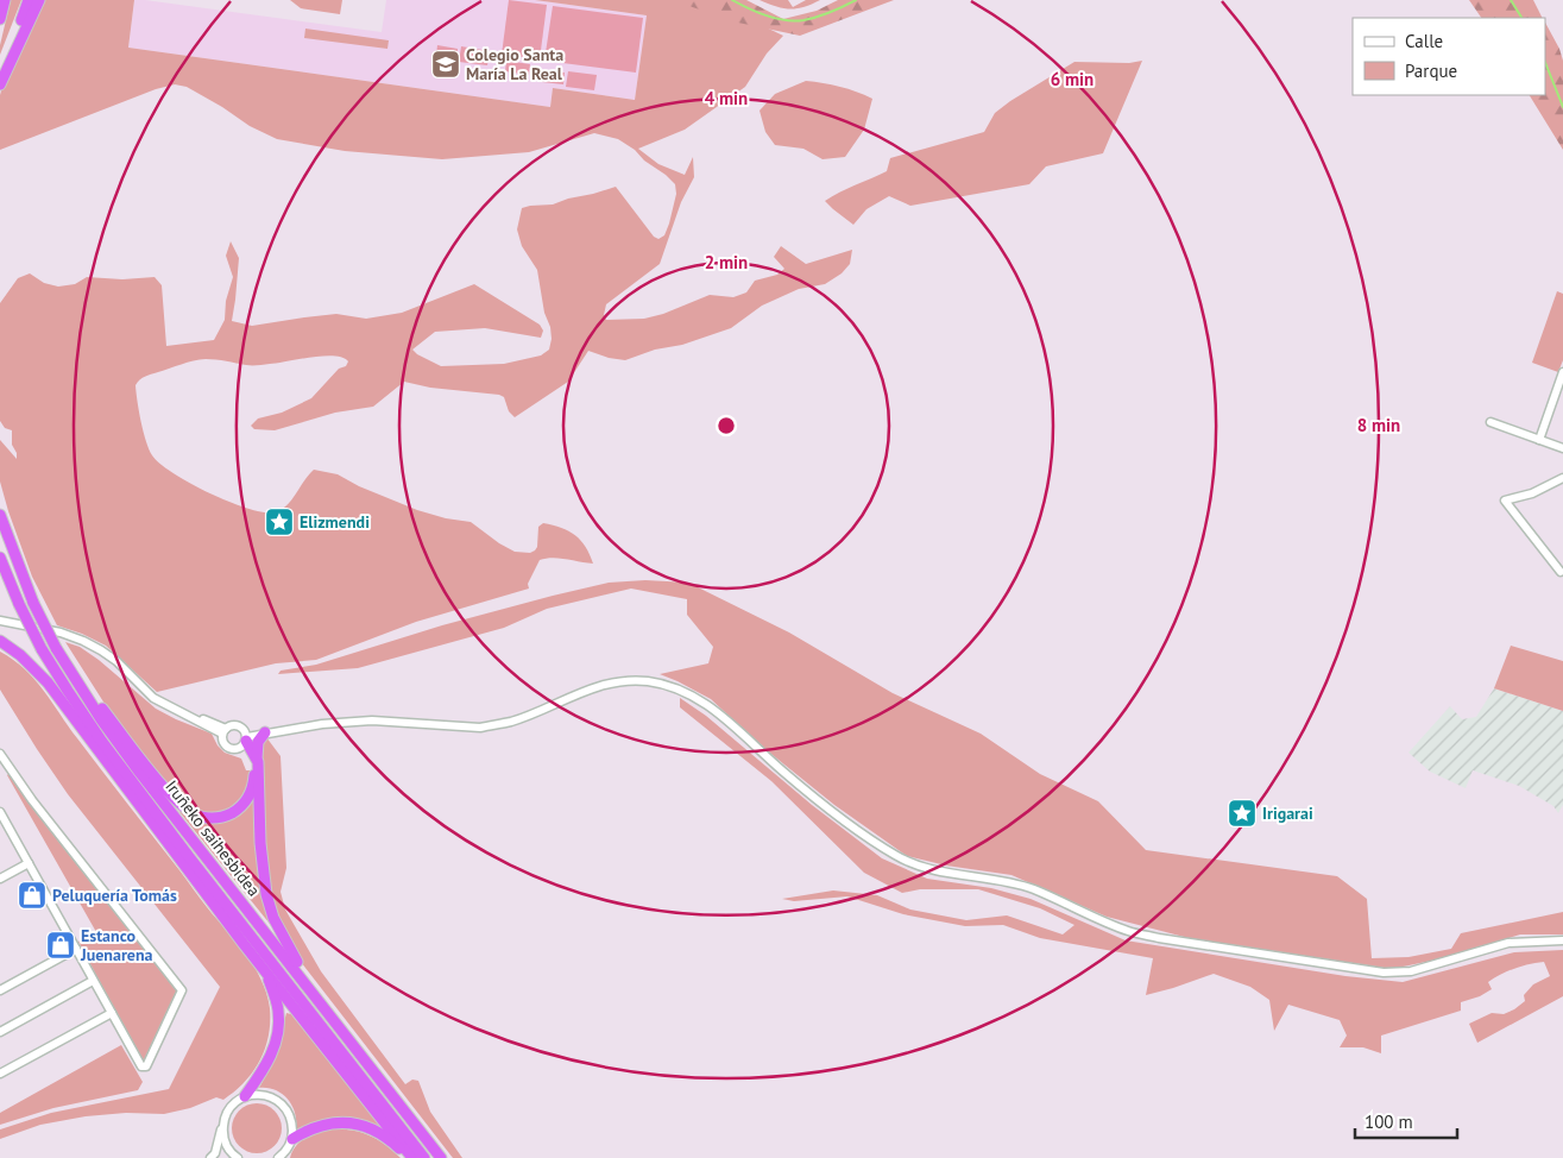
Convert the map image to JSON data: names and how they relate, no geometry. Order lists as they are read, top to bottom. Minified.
{"streets":{"highway":["Iruñeko saihesbidea"]},"places":{"school or university":["Colegio Santa María La Real"],"place":["Elizmendi","Irigarai"],"shop":["Peluquería Tomás","Estanco Juenarena"]},"legend":["Calle","Parque"],"scale_bar":"100 m","rings":["6 min","4 min","2 min","8 min"]}
